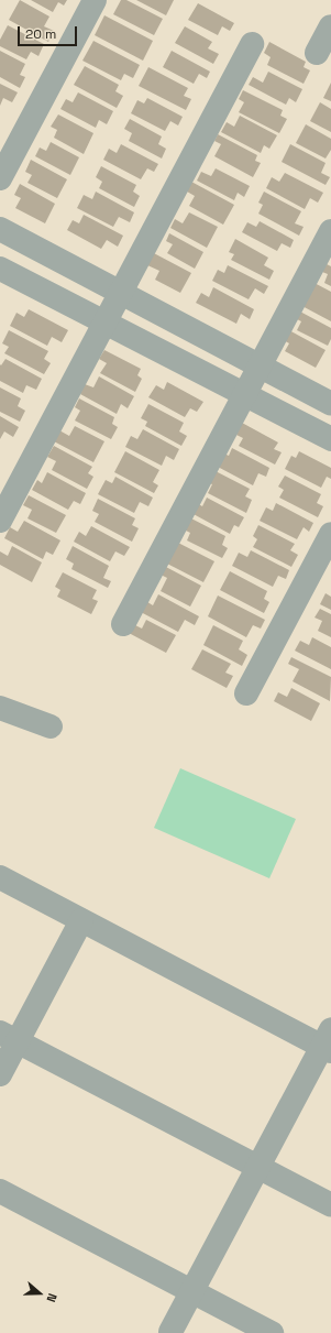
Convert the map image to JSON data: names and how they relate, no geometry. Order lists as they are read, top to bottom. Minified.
{"scale_bar":"20 m","north":"right"}
